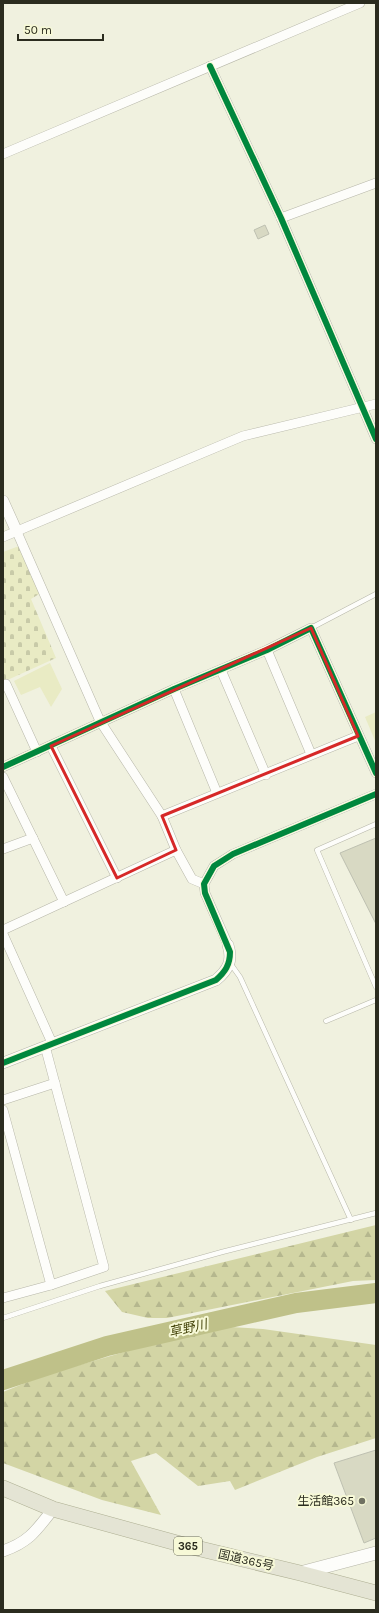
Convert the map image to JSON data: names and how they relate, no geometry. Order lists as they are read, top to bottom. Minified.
{"streets":{"highway":["365","国道365号"]},"water":["草野川"],"places":["生活館365"],"scale_bar":"50 m"}
